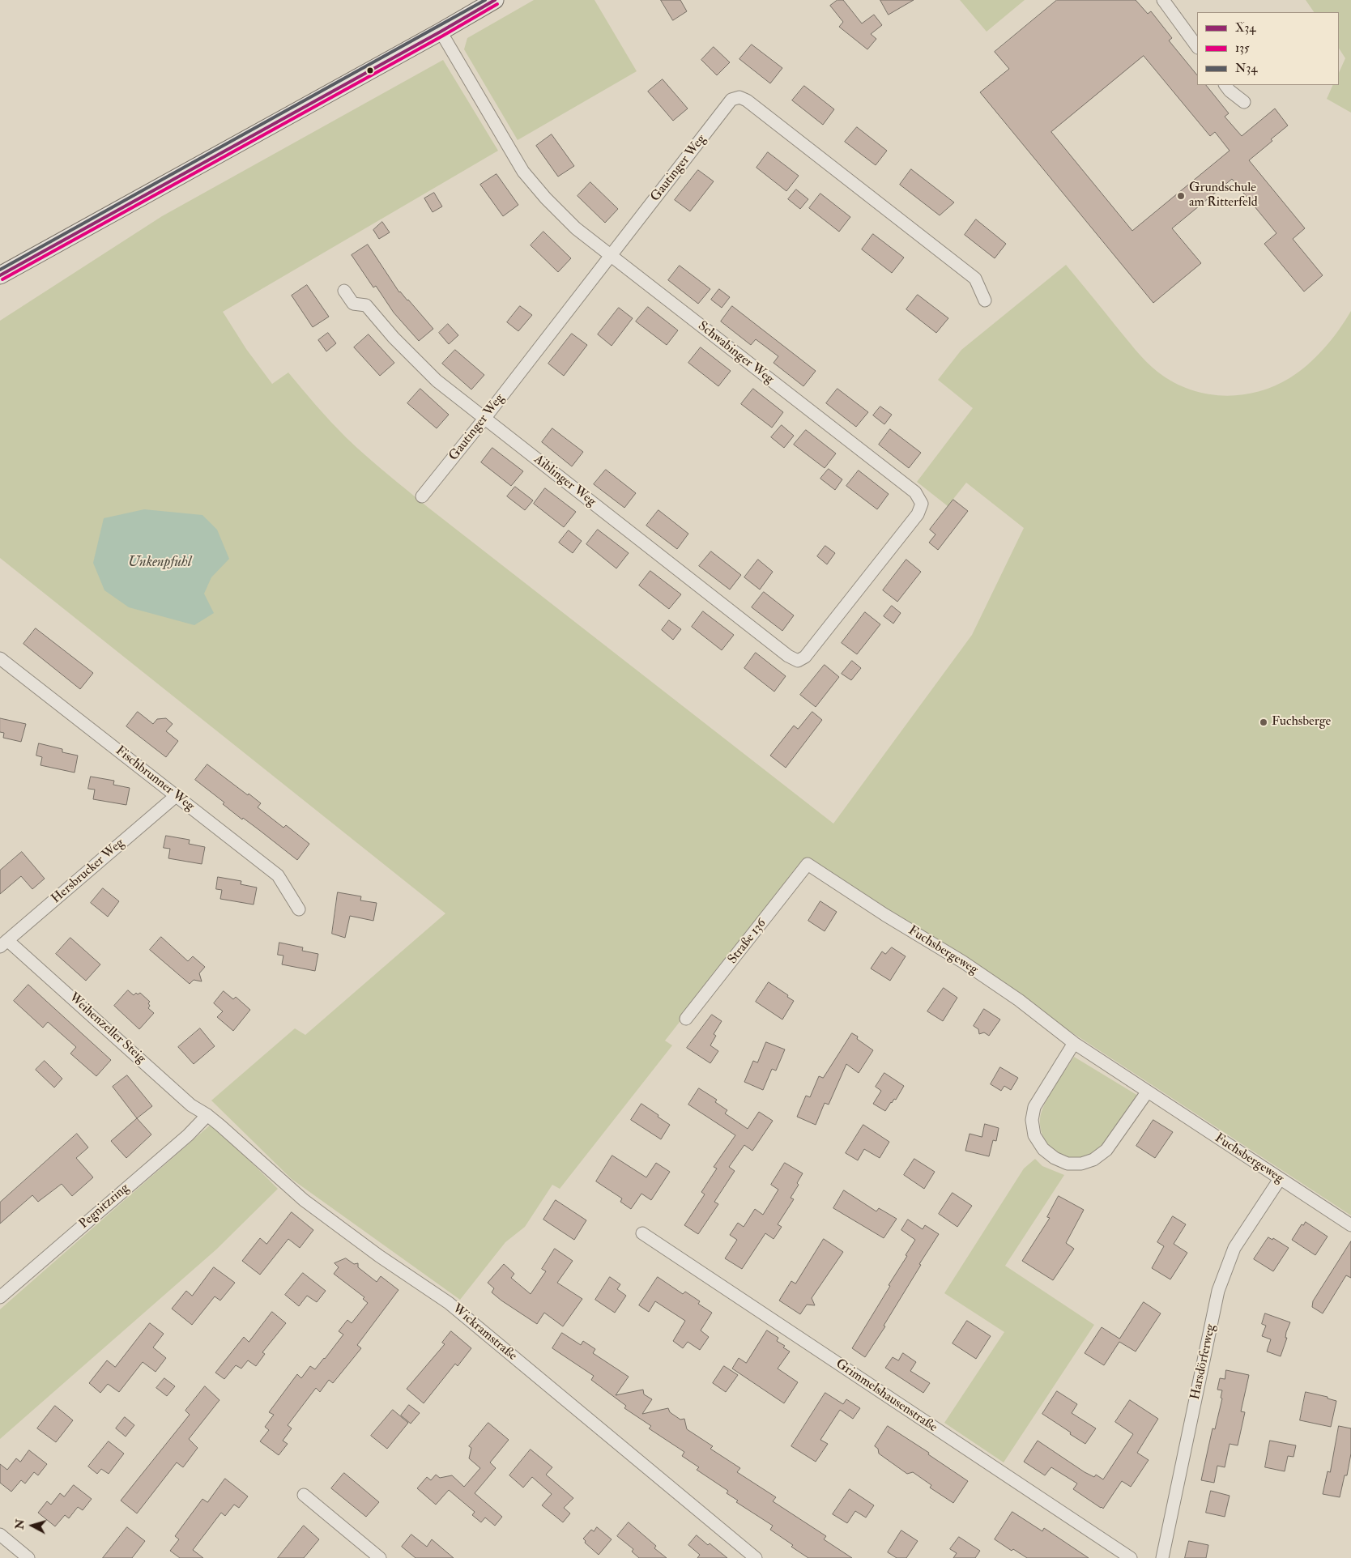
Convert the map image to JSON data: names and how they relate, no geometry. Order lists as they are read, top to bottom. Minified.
{"streets":{"street":["Gautinger Weg","Schwabinger Weg","Aiblinger Weg","Fischbrunner Weg","Hersbrucker Weg","Straße 136","Fuchsbergeweg","Weihenzeller Steig","Pegnitzring","Wickramstraße","Harsdörferweg","Grimmelshausenstraße"]},"crossings":[["Gautinger Weg","Schwabinger Weg"],["Gautinger Weg","Aiblinger Weg"],["Schwabinger Weg","Aiblinger Weg"],["Fischbrunner Weg","Hersbrucker Weg"],["Hersbrucker Weg","Weihenzeller Steig"],["Straße 136","Fuchsbergeweg"],["Fuchsbergeweg","Harsdörferweg"],["Weihenzeller Steig","Pegnitzring"],["Weihenzeller Steig","Wickramstraße"],["Pegnitzring","Wickramstraße"]],"water":["Unkenpfuhl"],"places":["Grundschule am Ritterfeld","Fuchsberge"],"lines":["transit line X34","transit line N34","transit line 135"],"legend":["X34","135","N34"],"north":"left"}
